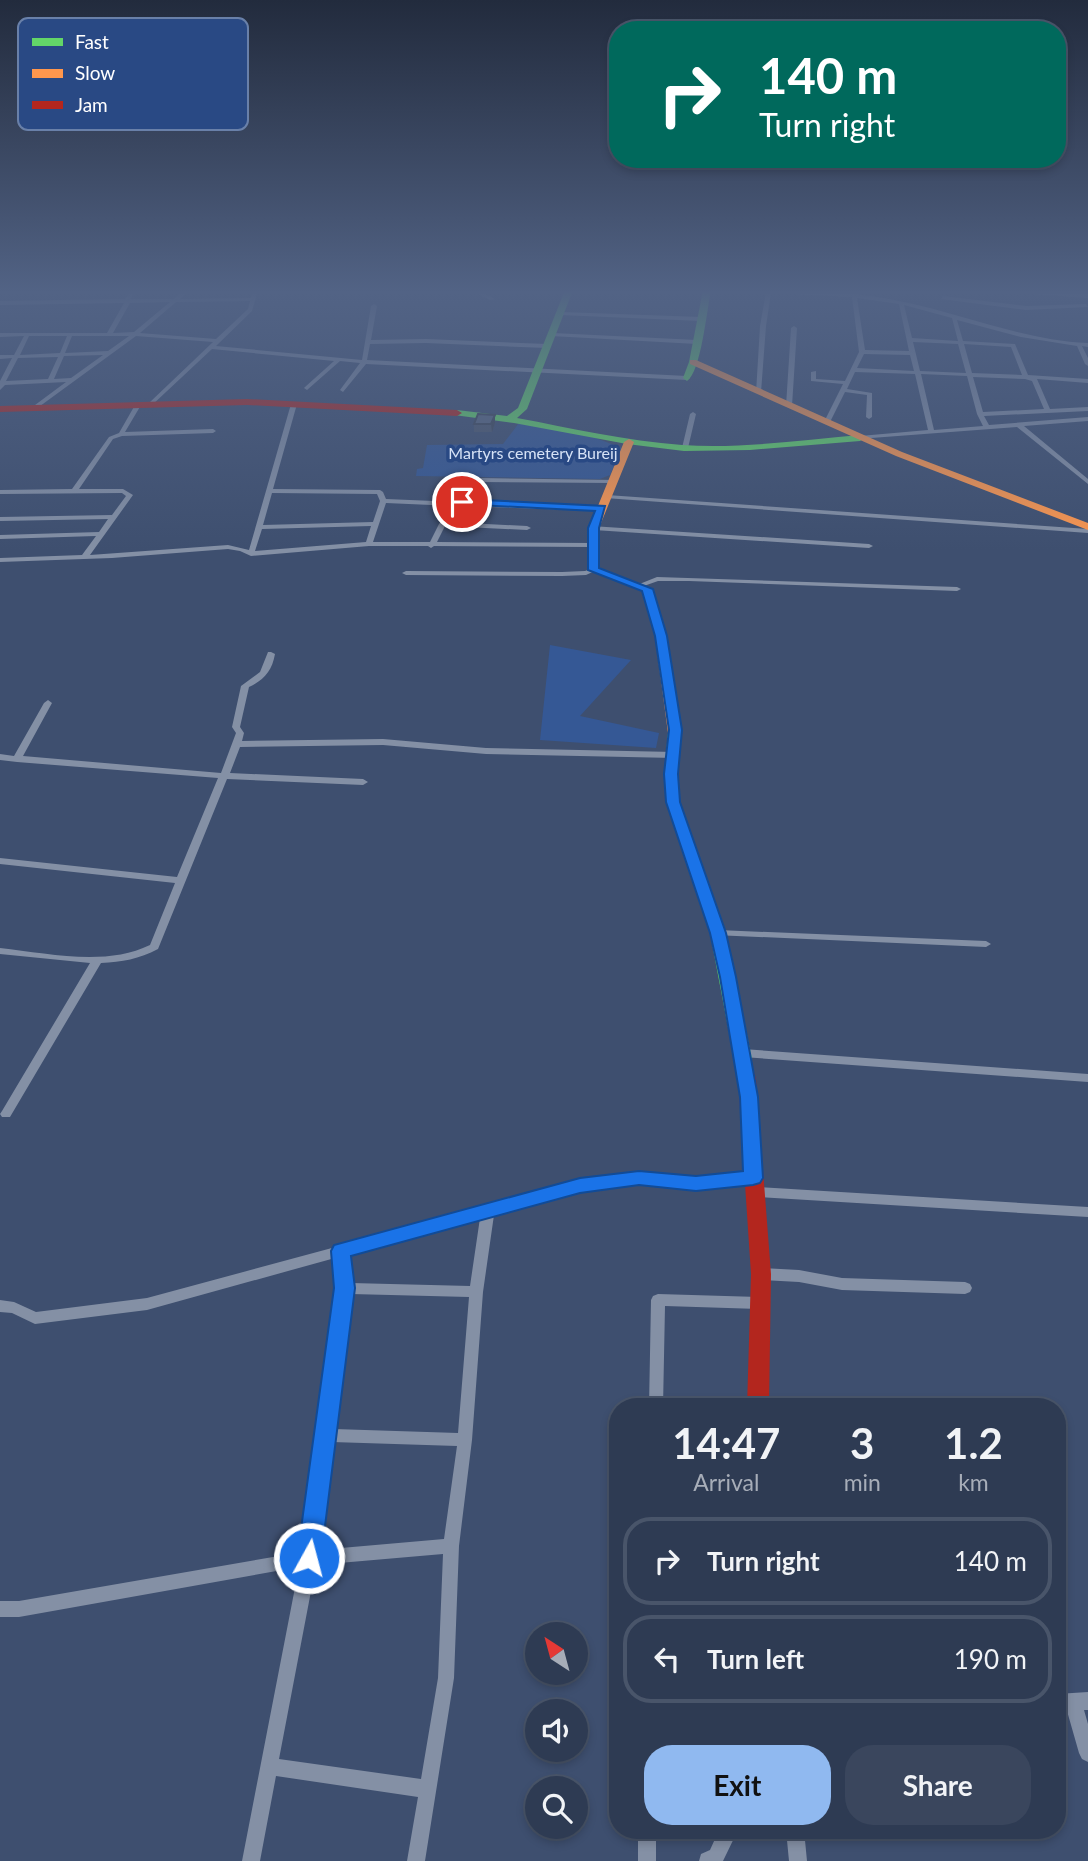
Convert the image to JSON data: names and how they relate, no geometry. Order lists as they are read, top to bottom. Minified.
{"parks":["Martyrs cemetery Bureij"],"legend":["Fast","Slow","Jam"],"north":"top left","page":{"turn":["140 m","Turn right"],"eta":["14:47","Arrival","3","min","1.2","km"],"list":[{"name":"Turn right","value":"140 m"},{"name":"Turn left","value":"190 m"}],"buttons":["Exit","Share"]}}
